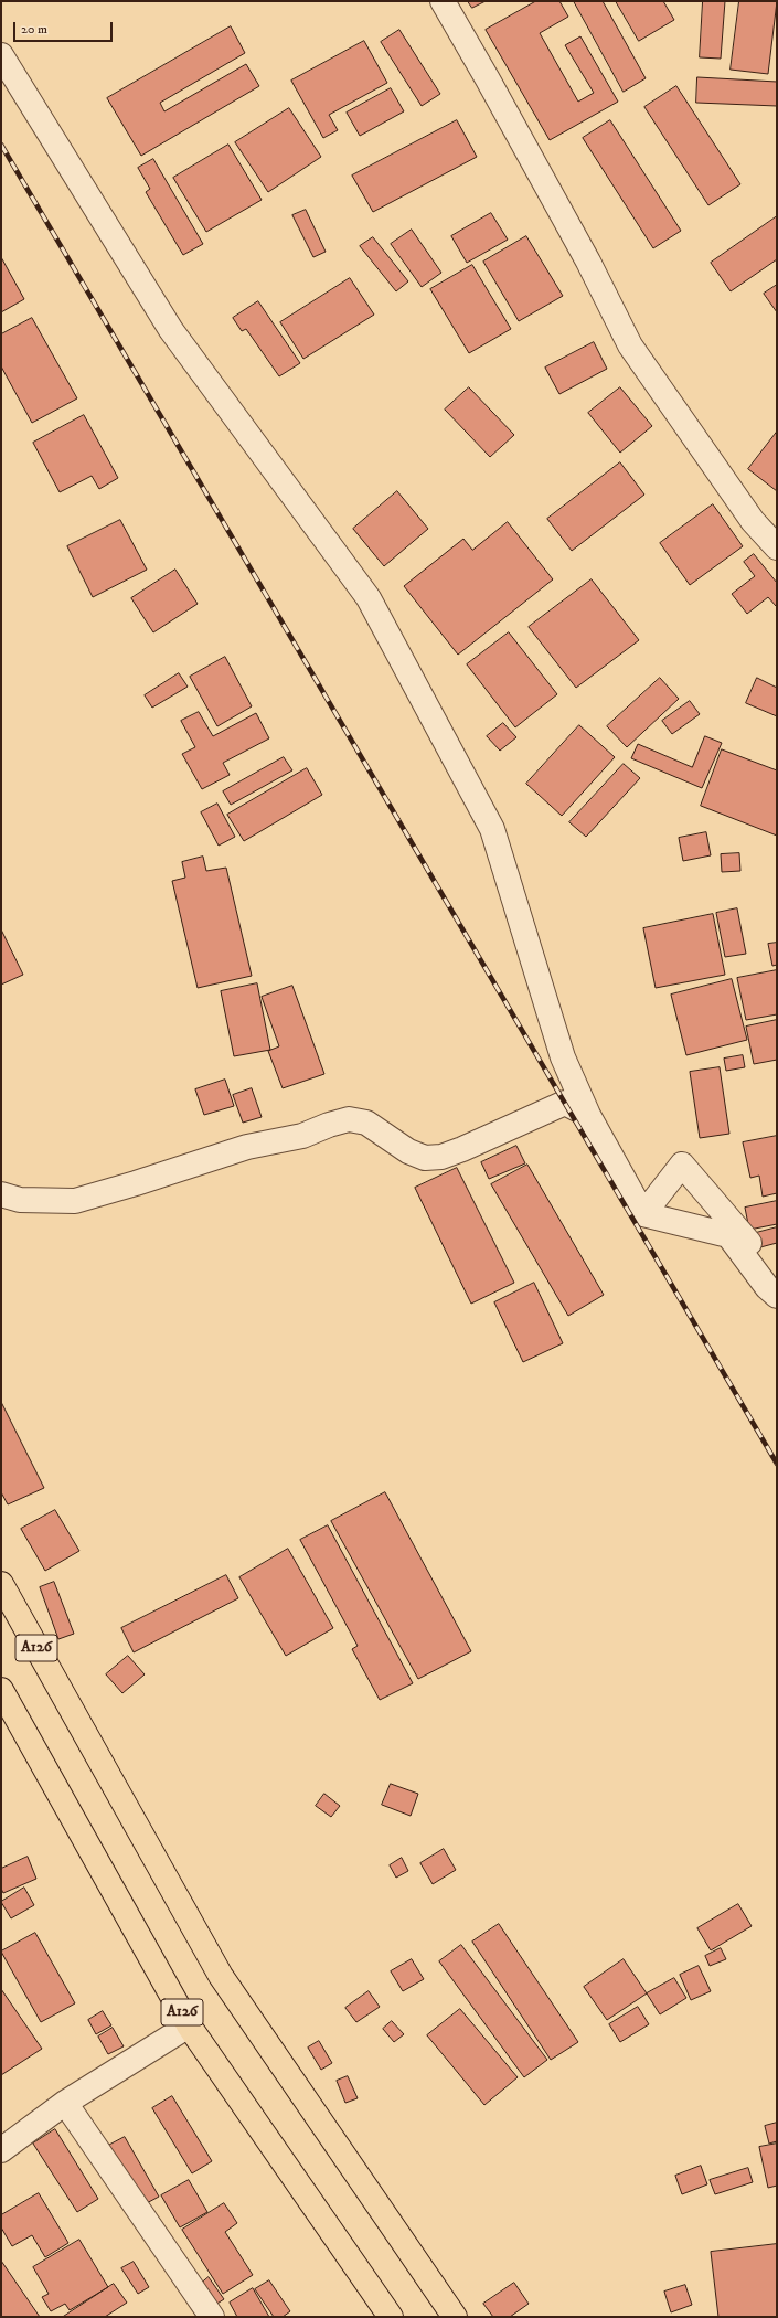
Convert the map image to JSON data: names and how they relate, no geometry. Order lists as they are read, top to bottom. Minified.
{"streets":{"highway":["A126"]},"scale_bar":"20 m"}
